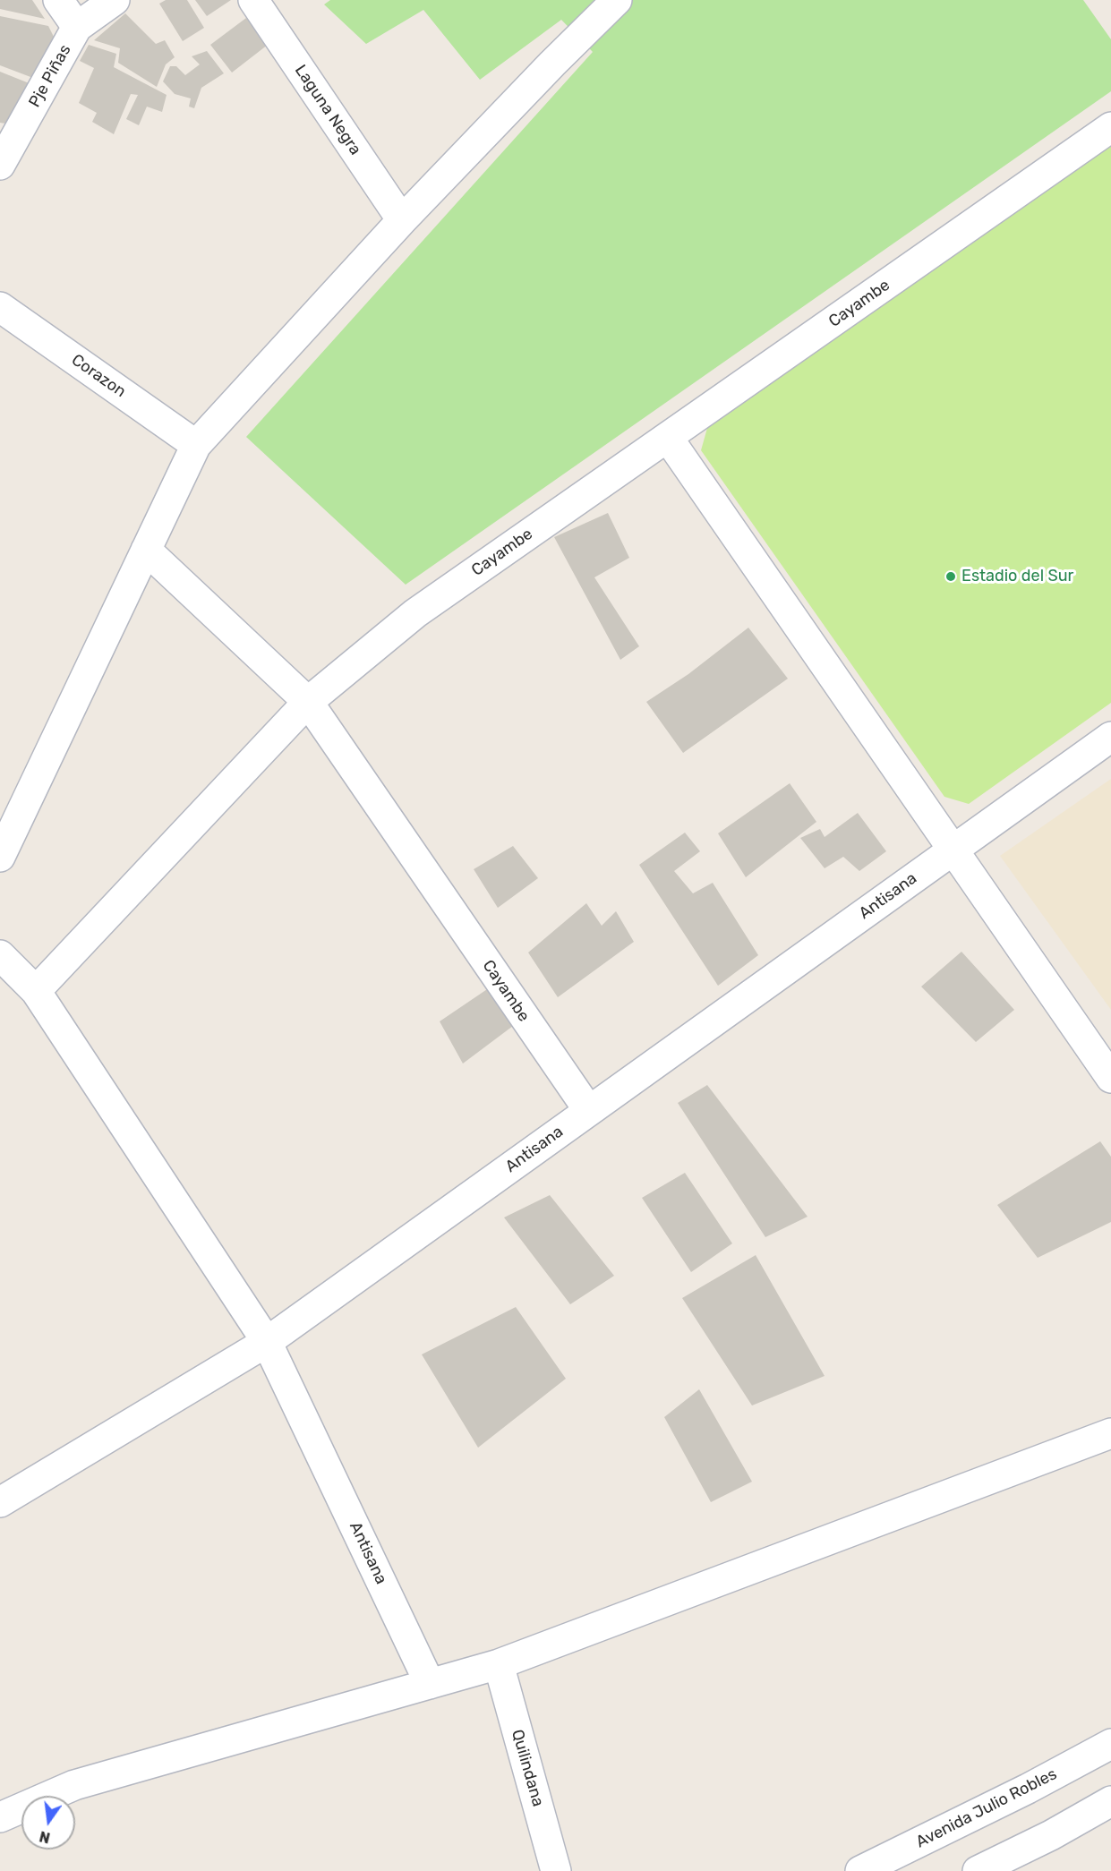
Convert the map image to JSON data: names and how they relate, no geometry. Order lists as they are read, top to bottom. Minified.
{"streets":{"street":["Pje Piñas","Laguna Negra","Cayambe","Corazon","Antisana","Quilindana","Avenida Julio Robles"]},"crossings":[["Cayambe","Antisana"]],"places":["Estadio del Sur"],"north":"bottom"}
